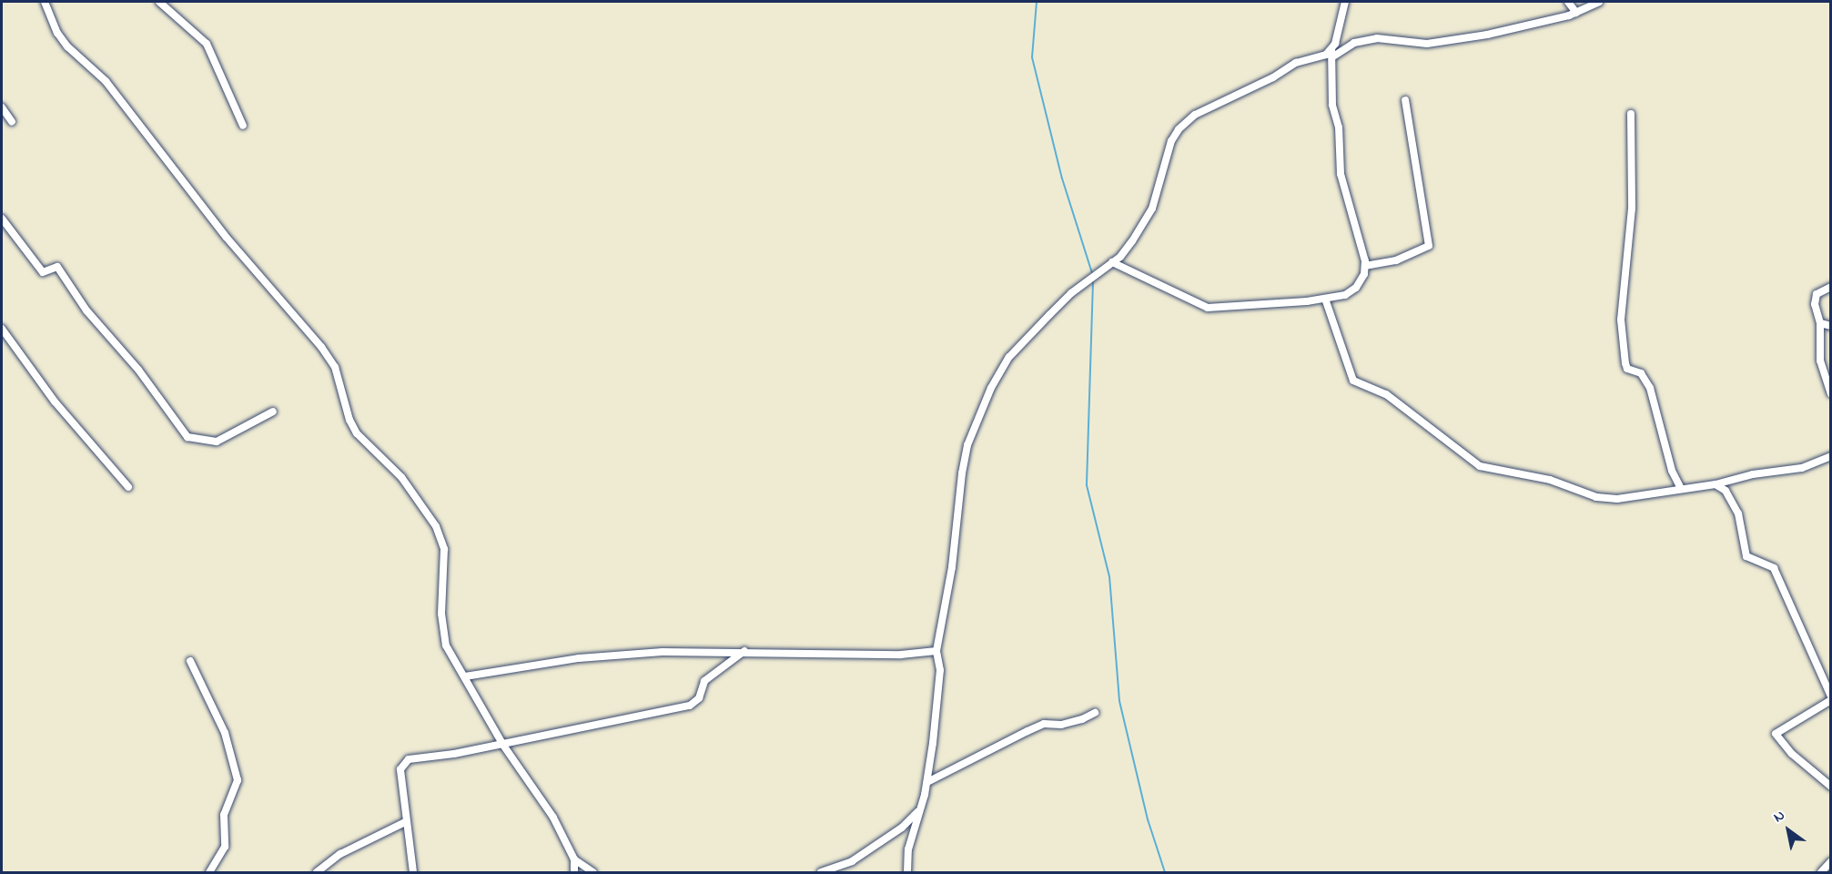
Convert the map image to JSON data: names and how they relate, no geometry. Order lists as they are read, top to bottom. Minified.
{"north":"top left"}
